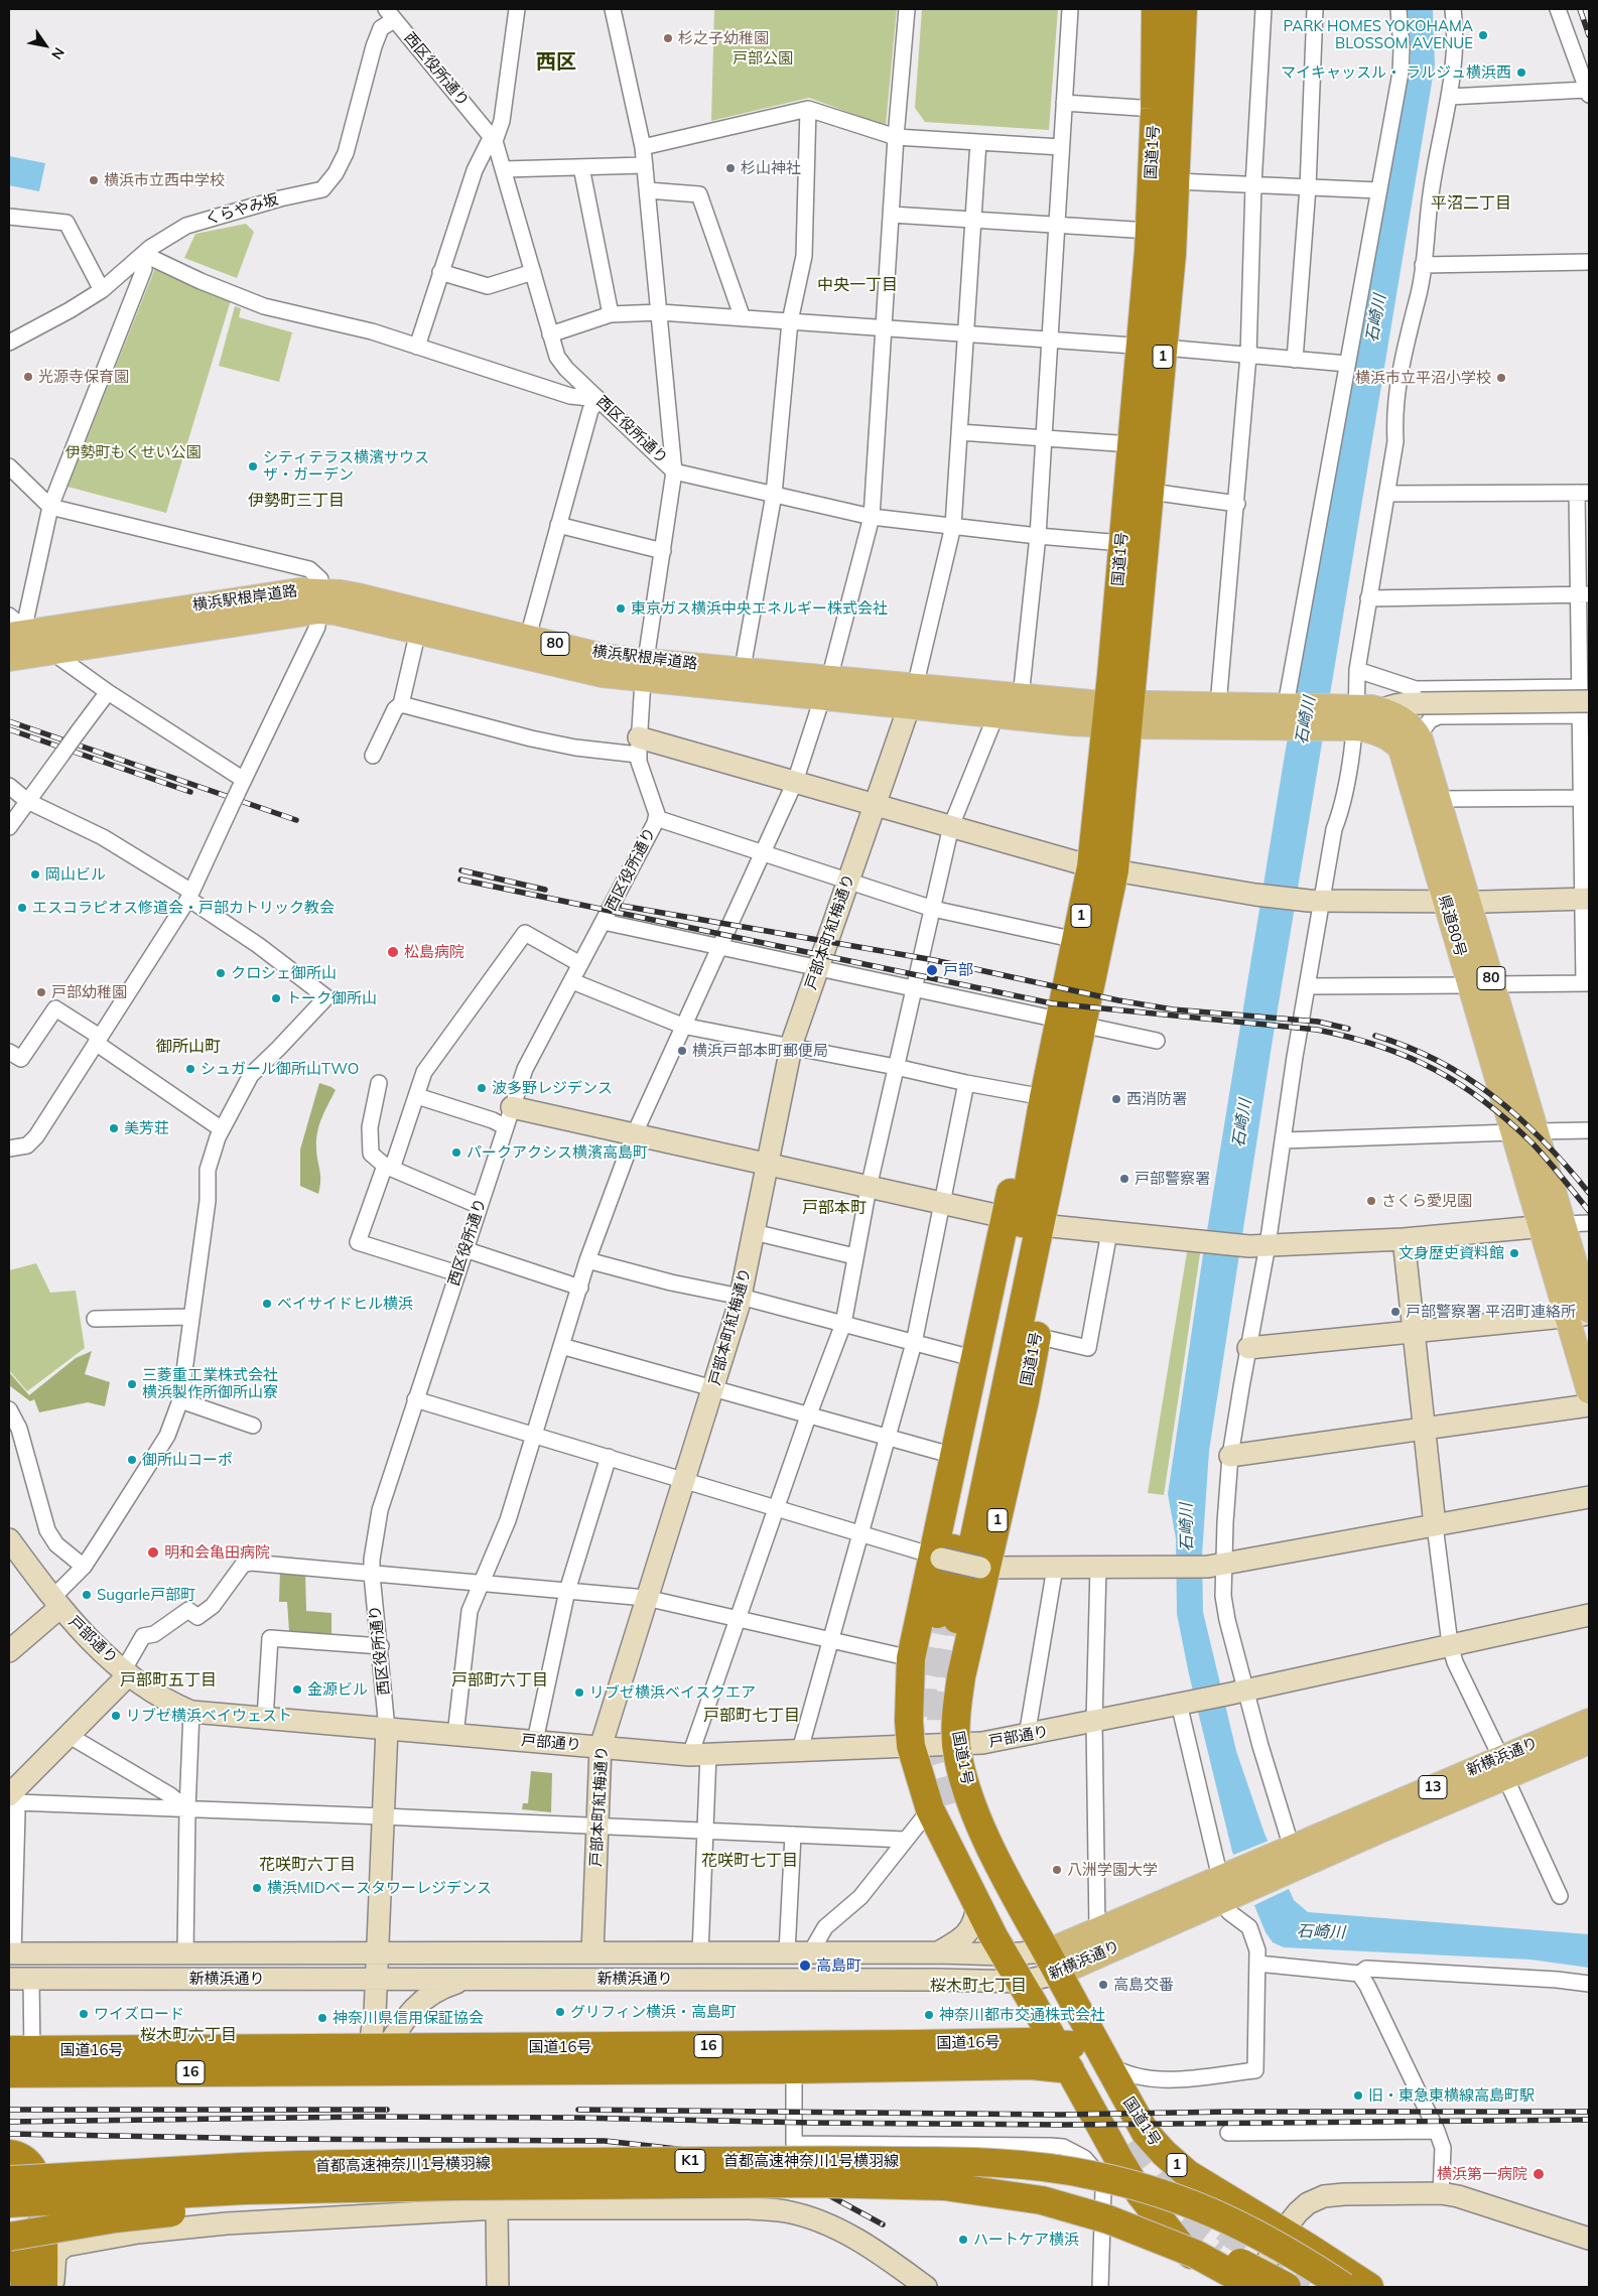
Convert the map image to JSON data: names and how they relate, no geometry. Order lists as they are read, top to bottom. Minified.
{"streets":{"highway":["国道1号","1","国道16号","16","K1","首都高速神奈川1号横羽線"],"main road":["横浜駅根岸道路","80","県道80号","新横浜通り","13"],"street":["西区役所通り","くらやみ坂","戸部本町紅梅通り","戸部通り"]},"crossings":[["西区役所通り","くらやみ坂"],["西区役所通り","横浜駅根岸道路"],["西区役所通り","戸部通り"],["国道1号","横浜駅根岸道路"],["国道1号","県道80号"],["国道1号","戸部通り"],["国道1号","新横浜通り"],["国道1号","国道16号"],["横浜駅根岸道路","県道80号"],["横浜駅根岸道路","戸部本町紅梅通り"],["戸部本町紅梅通り","戸部通り"],["戸部本町紅梅通り","新横浜通り"],["新横浜通り","13"]],"districts":["西区","平沼二丁目","中央一丁目","伊勢町三丁目","御所山町","戸部本町","戸部町五丁目","戸部町六丁目","戸部町七丁目","花咲町七丁目","花咲町六丁目","桜木町七丁目","桜木町六丁目"],"water":["石崎川"],"parks":["戸部公園","伊勢町もくせい公園"],"places":["PARK HOMES YOKOHAMA BLOSSOM AVENUE","杉之子幼稚園","マイキャッスル・ ラルジュ横浜西","杉山神社","横浜市立西中学校","光源寺保育園","横浜市立平沼小学校","シティテラス横濱サウス ザ・ガーデン","東京ガス横浜中央エネルギー株式会社","岡山ビル","エスコラピオス修道会・戸部カトリック教会","松島病院","戸部","クロシェ御所山","戸部幼稚園","トーク御所山","横浜戸部本町郵便局","シュガール御所山TWO","波多野レジデンス","西消防署","美芳荘","パークアクシス横濱高島町","戸部警察署","さくら愛児園","文身歴史資料館","ベイサイドヒル横浜","戸部警察署 平沼町連絡所","三菱重工業株式会社 横浜製作所御所山寮","御所山コーポ","明和会亀田病院","Sugarle戸部町","金源ビル","リブゼ横浜ベイスクエア","リブゼ横浜ベイウェスト","八洲学園大学","横浜MIDベースタワーレジデンス","高島町","高島交番","グリフィン横浜・高島町","ワイズロード","神奈川都市交通株式会社","神奈川県信用保証協会","旧・東急東横線高島町駅","横浜第一病院","ハートケア横浜"],"north":"bottom right"}
